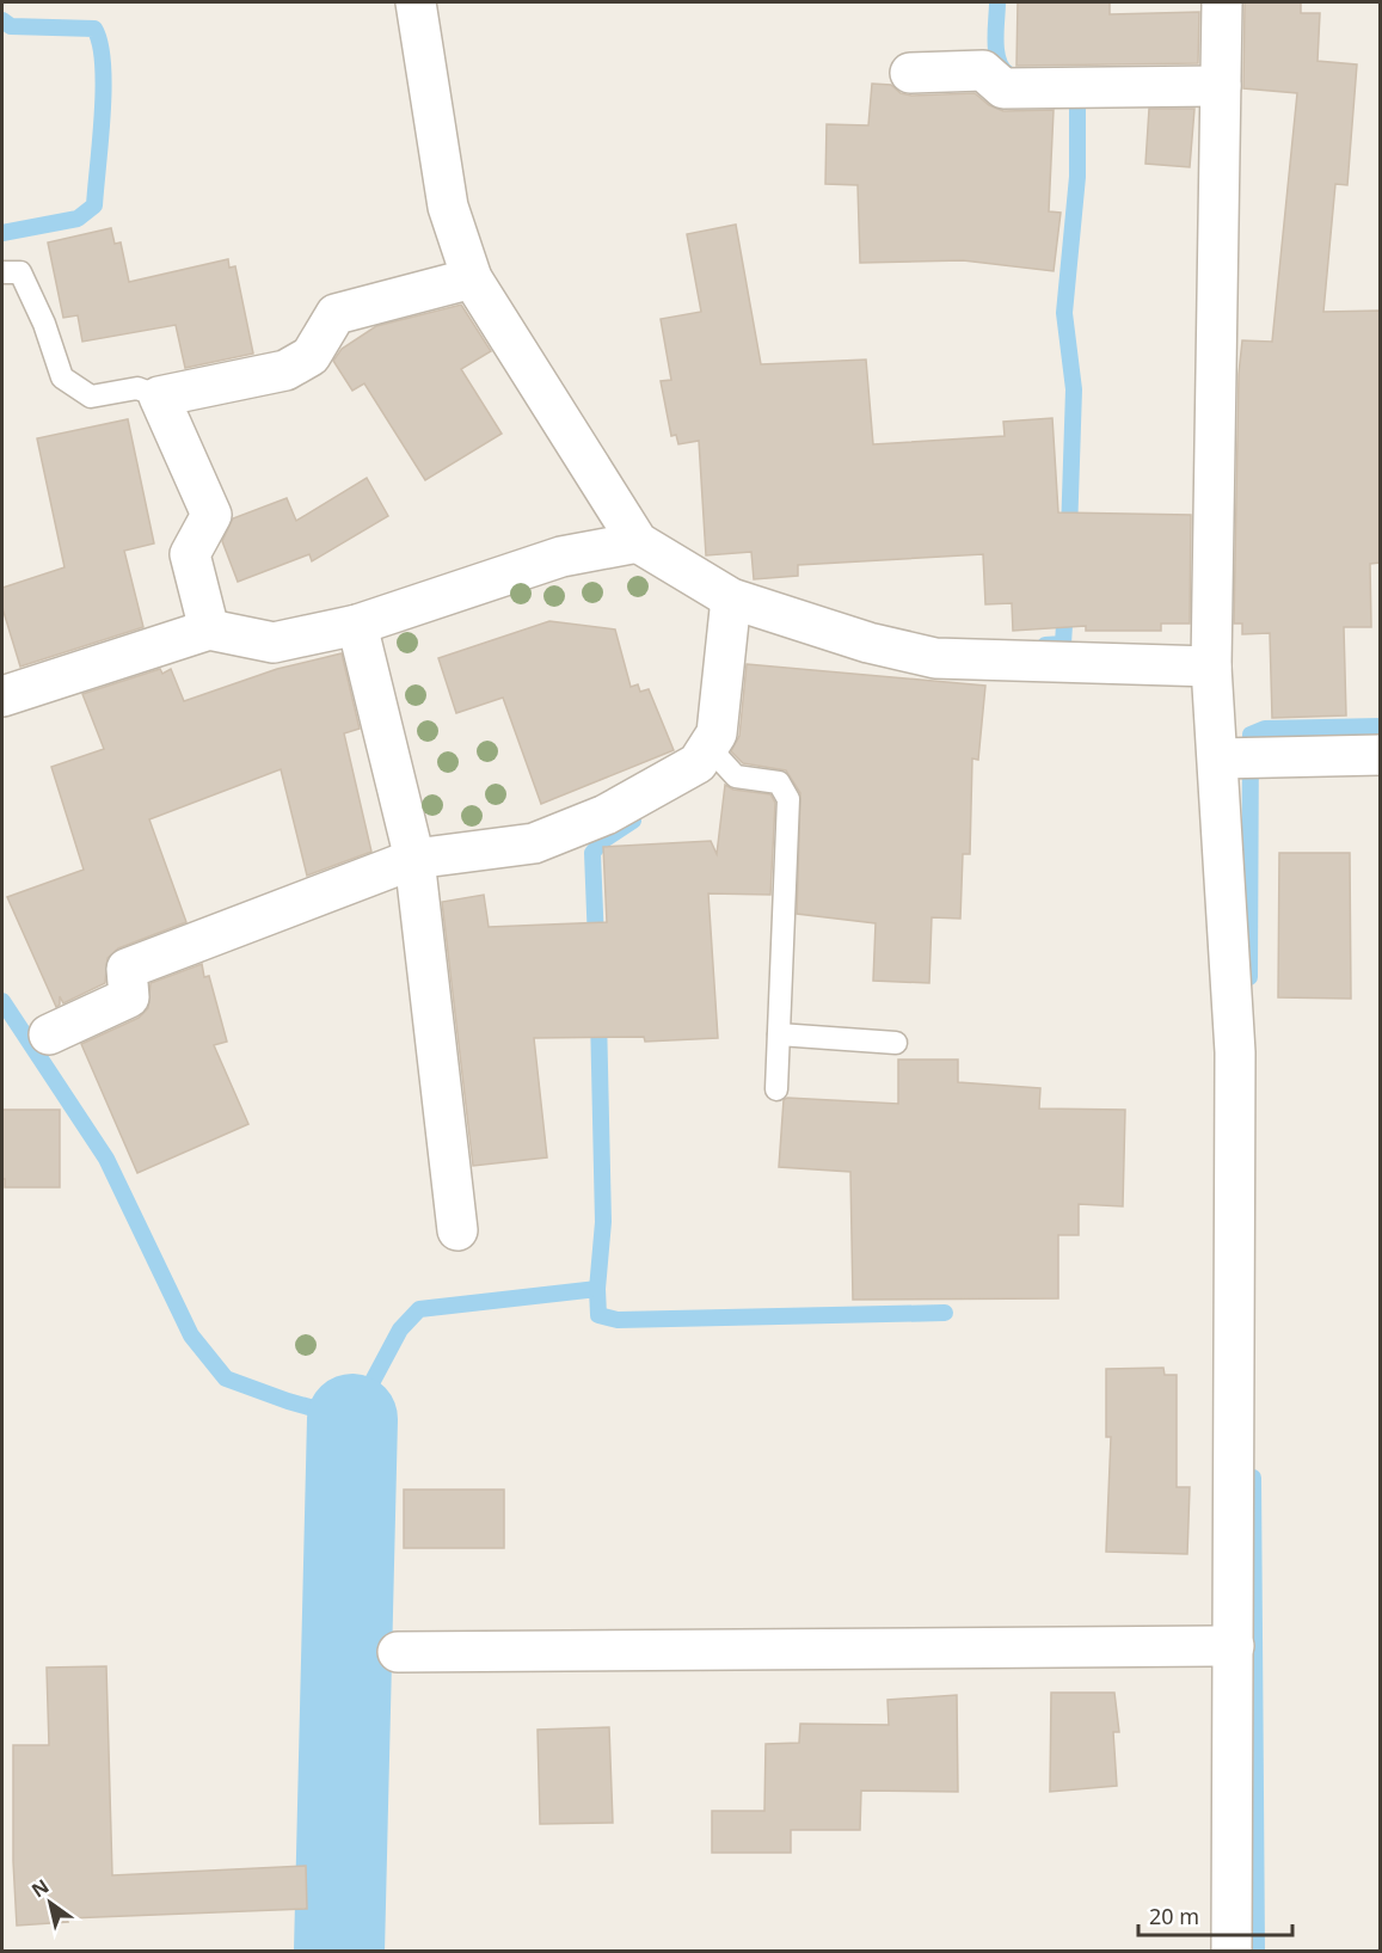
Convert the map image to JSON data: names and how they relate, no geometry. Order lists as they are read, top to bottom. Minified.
{"scale_bar":"20 m","north":"top left"}
